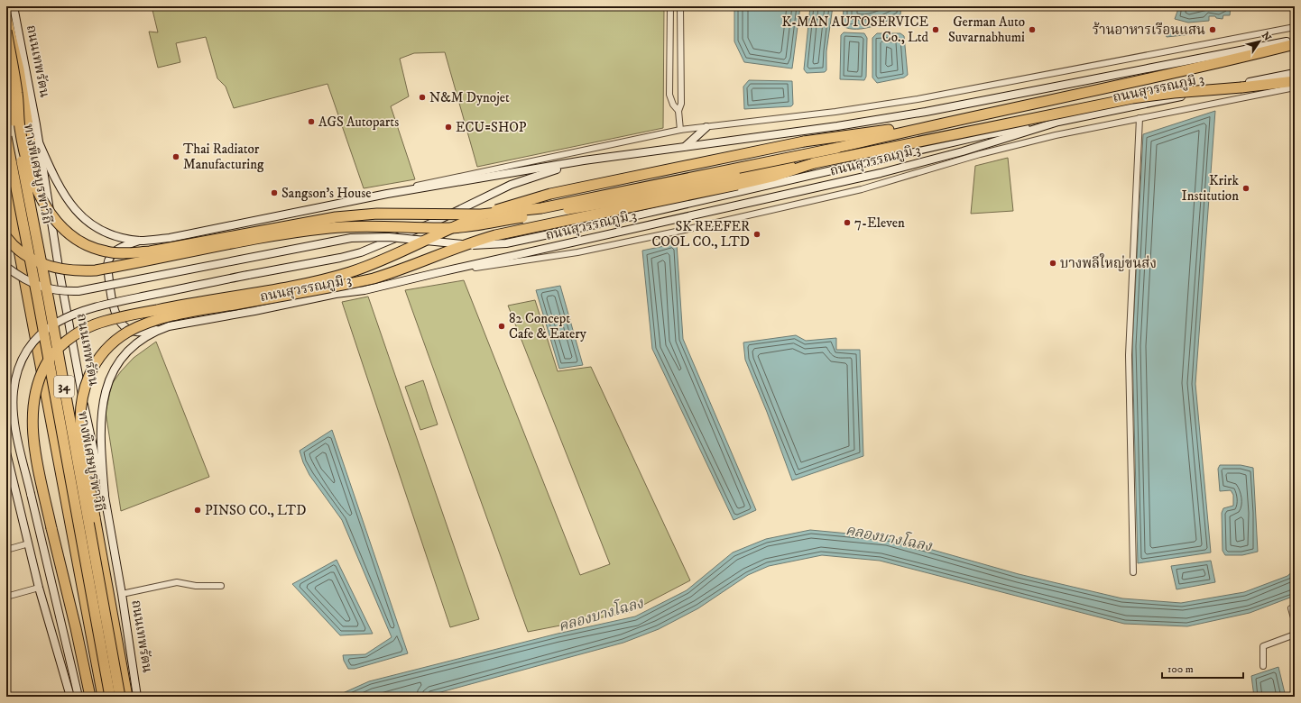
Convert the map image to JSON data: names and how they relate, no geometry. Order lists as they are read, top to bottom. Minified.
{"streets":{"highway":["ทางพิเศษบูรพาวิถี","34"],"main road":["ถนนเทพรัตน","ถนนสุวรรณภูมิ 3"]},"crossings":[["ถนนเทพรัตน","ถนนสุวรรณภูมิ 3"],["ทางพิเศษบูรพาวิถี","34"]],"water":["คลองบางโฉลง"],"places":["K-MAN AUTOSERVICE Co., Ltd","German Auto Suvarnabhumi","ร้านอาหารเรือนแสน","N&M Dynojet","AGS Autoparts","ECU=SHOP","Thai Radiator Manufacturing","Krirk Institution","Sangson's House","7-Eleven","SK REEFER COOL CO., LTD","บางพลีใหญ่ขนส่ง","82 Concept Cafe & Eatery","PINSO CO., LTD"],"scale_bar":"100 m","north":"top right"}
